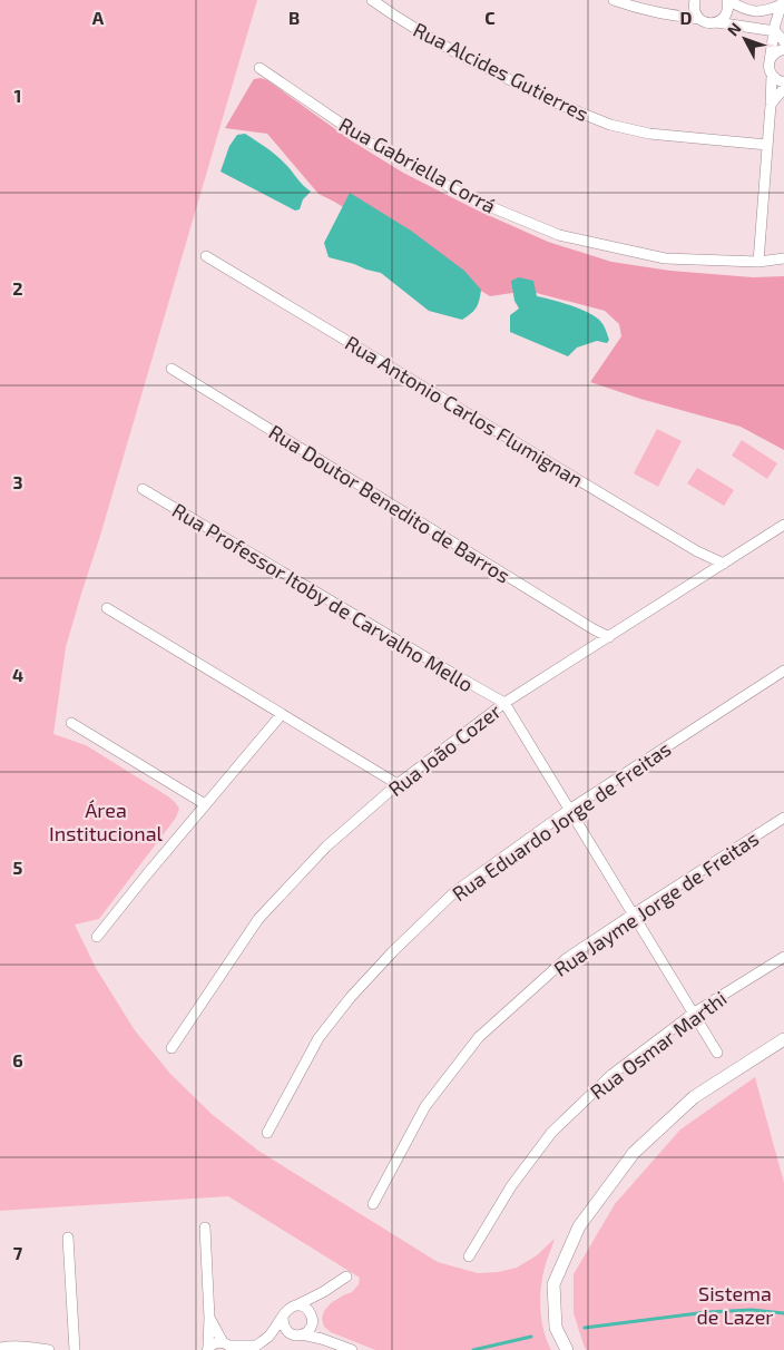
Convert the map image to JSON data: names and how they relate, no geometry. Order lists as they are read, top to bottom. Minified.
{"streets":{"street":["Rua Alcides Gutierres","Rua Gabriella Corrá","Rua Antonio Carlos Flumignan","Rua Doutor Benedito de Barros","Rua Professor Itoby de Carvalho Mello","Rua João Cozer","Rua Eduardo Jorge de Freitas","Rua Jayme Jorge de Freitas","Rua Osmar Marthi"]},"crossings":[["Rua Antonio Carlos Flumignan","Rua João Cozer"],["Rua Doutor Benedito de Barros","Rua João Cozer"],["Rua Professor Itoby de Carvalho Mello","Rua João Cozer"]],"parks":["Área Institucional","Sistema de Lazer"],"north":"top left","grid":{"columns":["A","B","C","D"],"rows":["1","2","3","4","5","6","7"]}}
